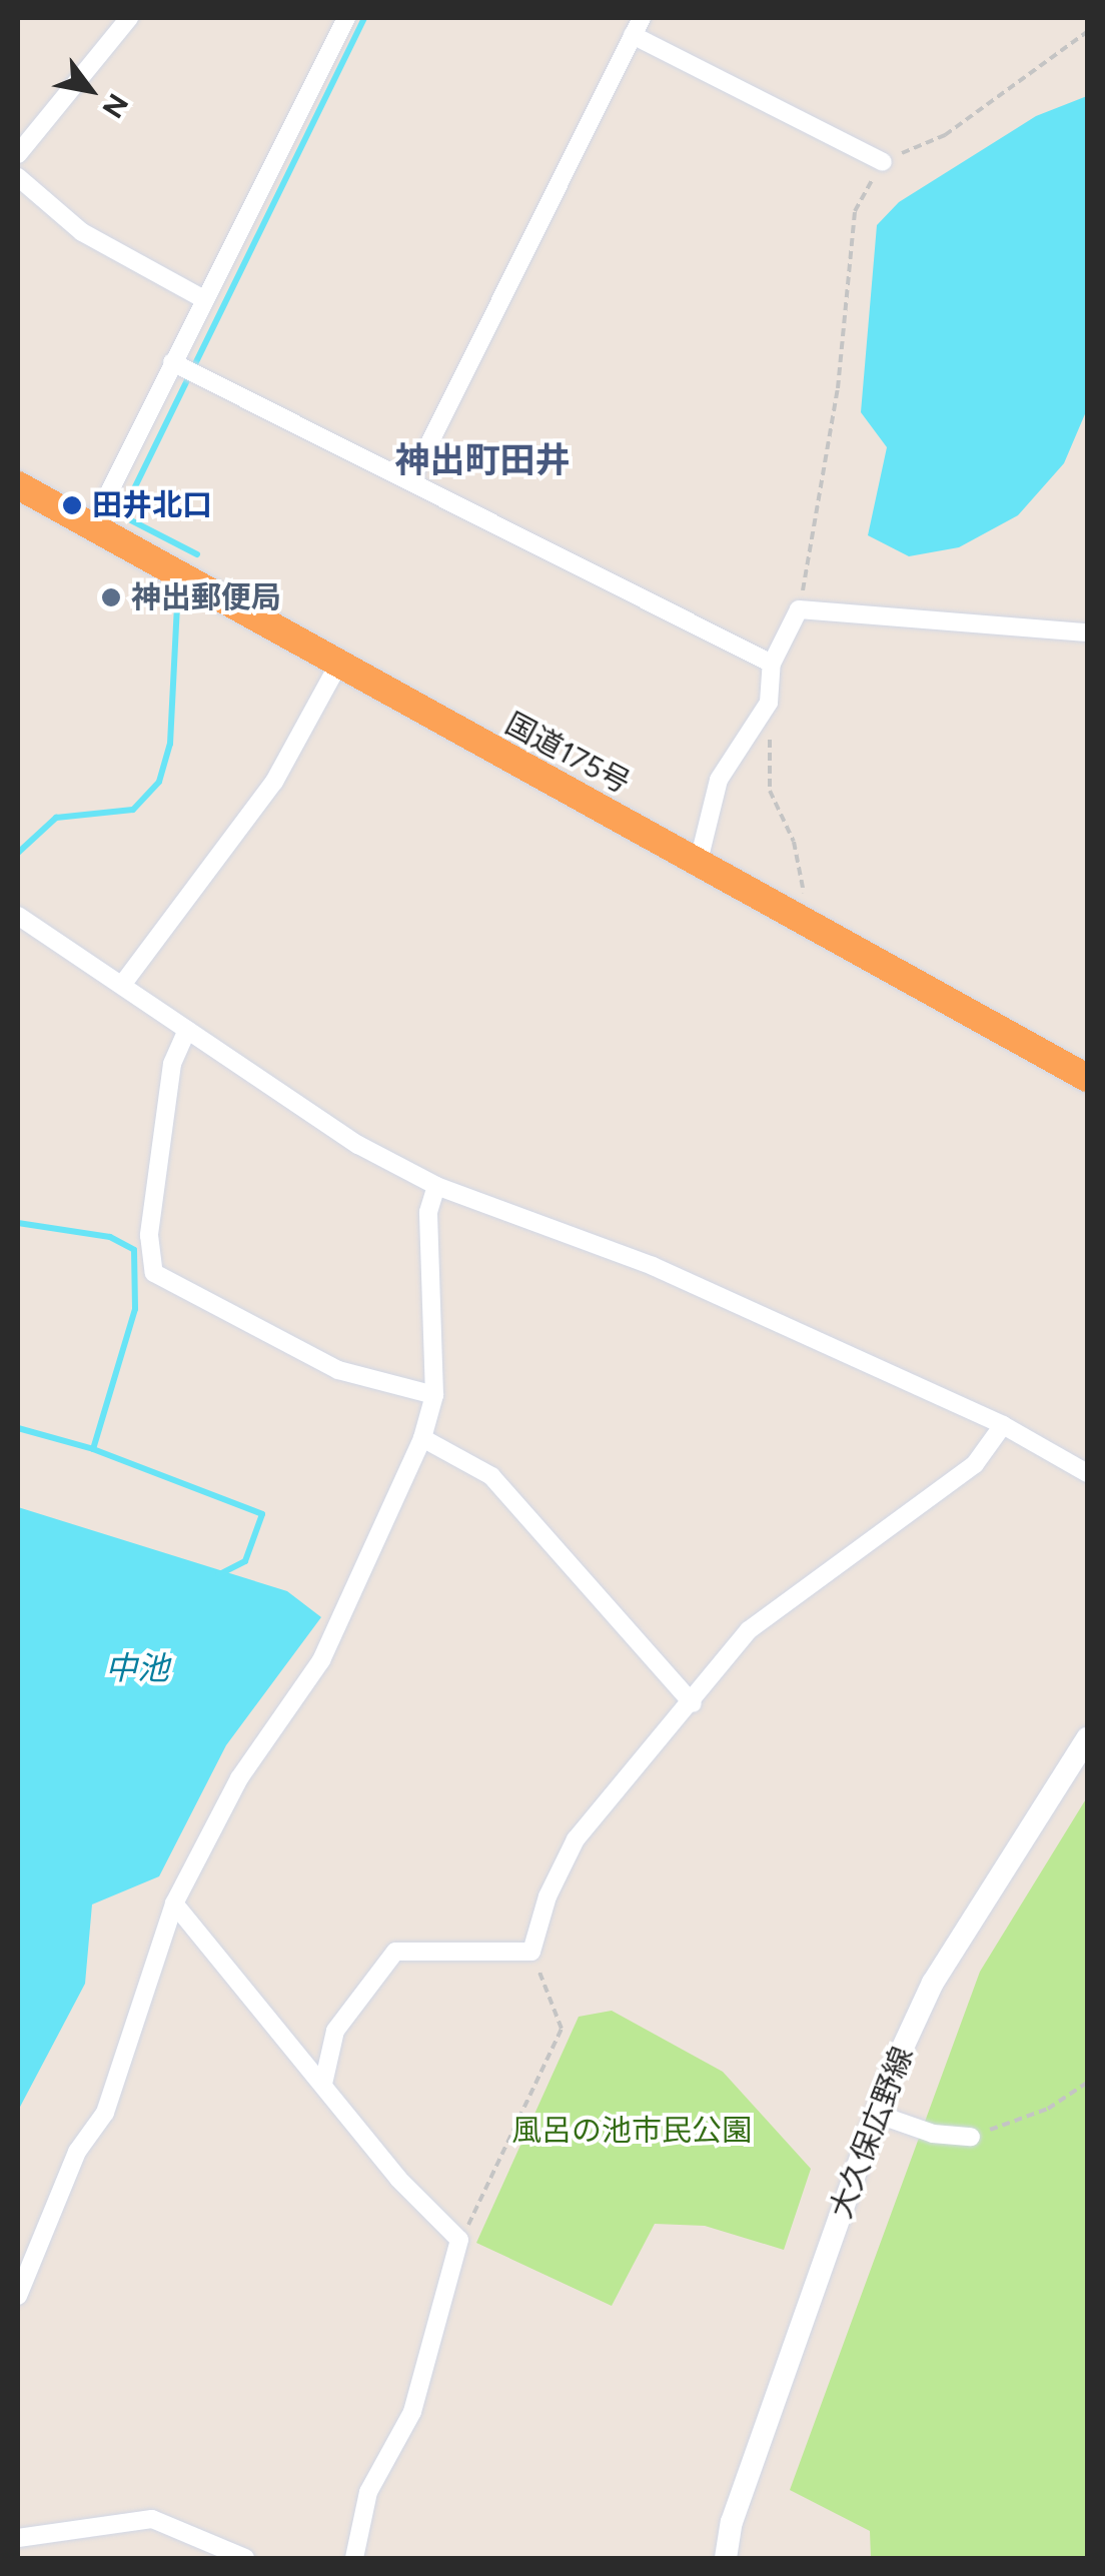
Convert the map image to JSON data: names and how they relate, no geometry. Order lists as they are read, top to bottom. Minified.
{"streets":{"highway":["国道175号"],"street":["大久保広野線"]},"districts":["神出町田井"],"water":["中池"],"parks":["風呂の池市民公園"],"places":["田井北口","神出郵便局"],"north":"bottom right"}
